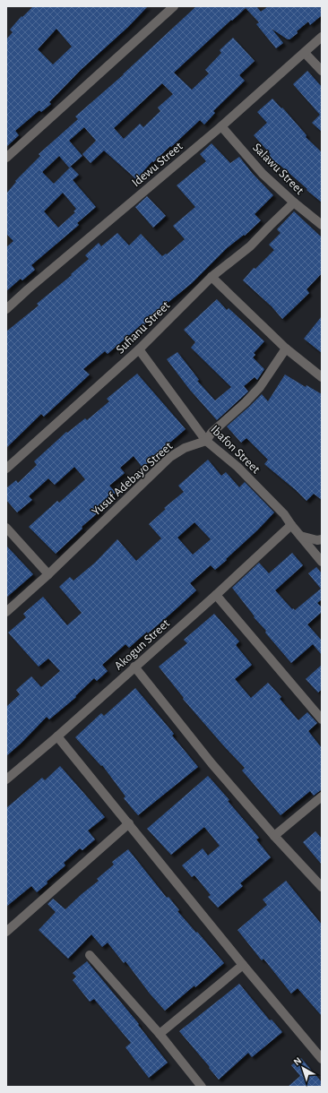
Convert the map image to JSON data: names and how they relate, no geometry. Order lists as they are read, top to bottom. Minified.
{"streets":{"street":["Idewu Street","Salawu Street","Sufianu Street","Ibafon Street","Yusuf Adebayo Street","Akogun Street"]},"crossings":[["Idewu Street","Salawu Street"],["Salawu Street","Sufianu Street"],["Sufianu Street","Ibafon Street"],["Ibafon Street","Yusuf Adebayo Street"],["Ibafon Street","Akogun Street"]],"north":"top left"}
